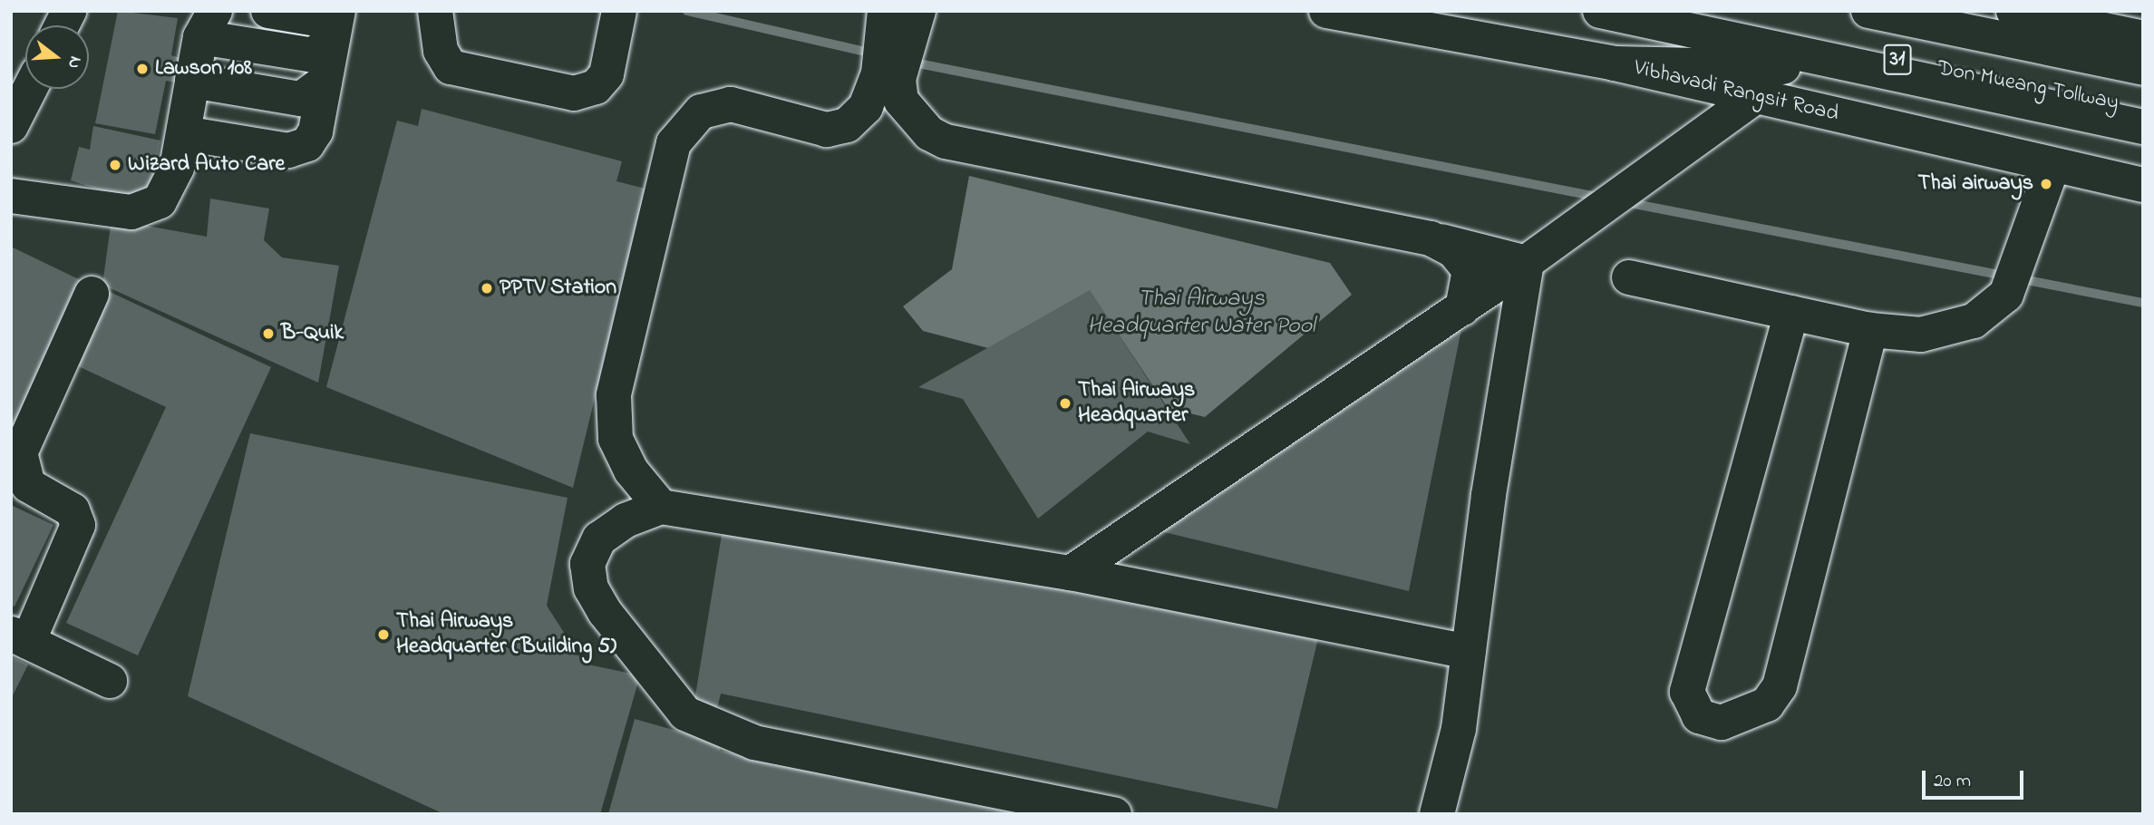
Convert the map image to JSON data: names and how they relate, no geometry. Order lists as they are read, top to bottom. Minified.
{"streets":{"main road":["31","Don Mueang Tollway","Vibhavadi Rangsit Road"]},"water":["Thai Airways Headquarter Water Pool"],"places":["Lawson 108","Wizard Auto Care","Thai airways","PPTV Station","B-Quik","Thai Airways Headquarter","Thai Airways Headquarter (Building 5)"],"scale_bar":"20 m","north":"right"}
